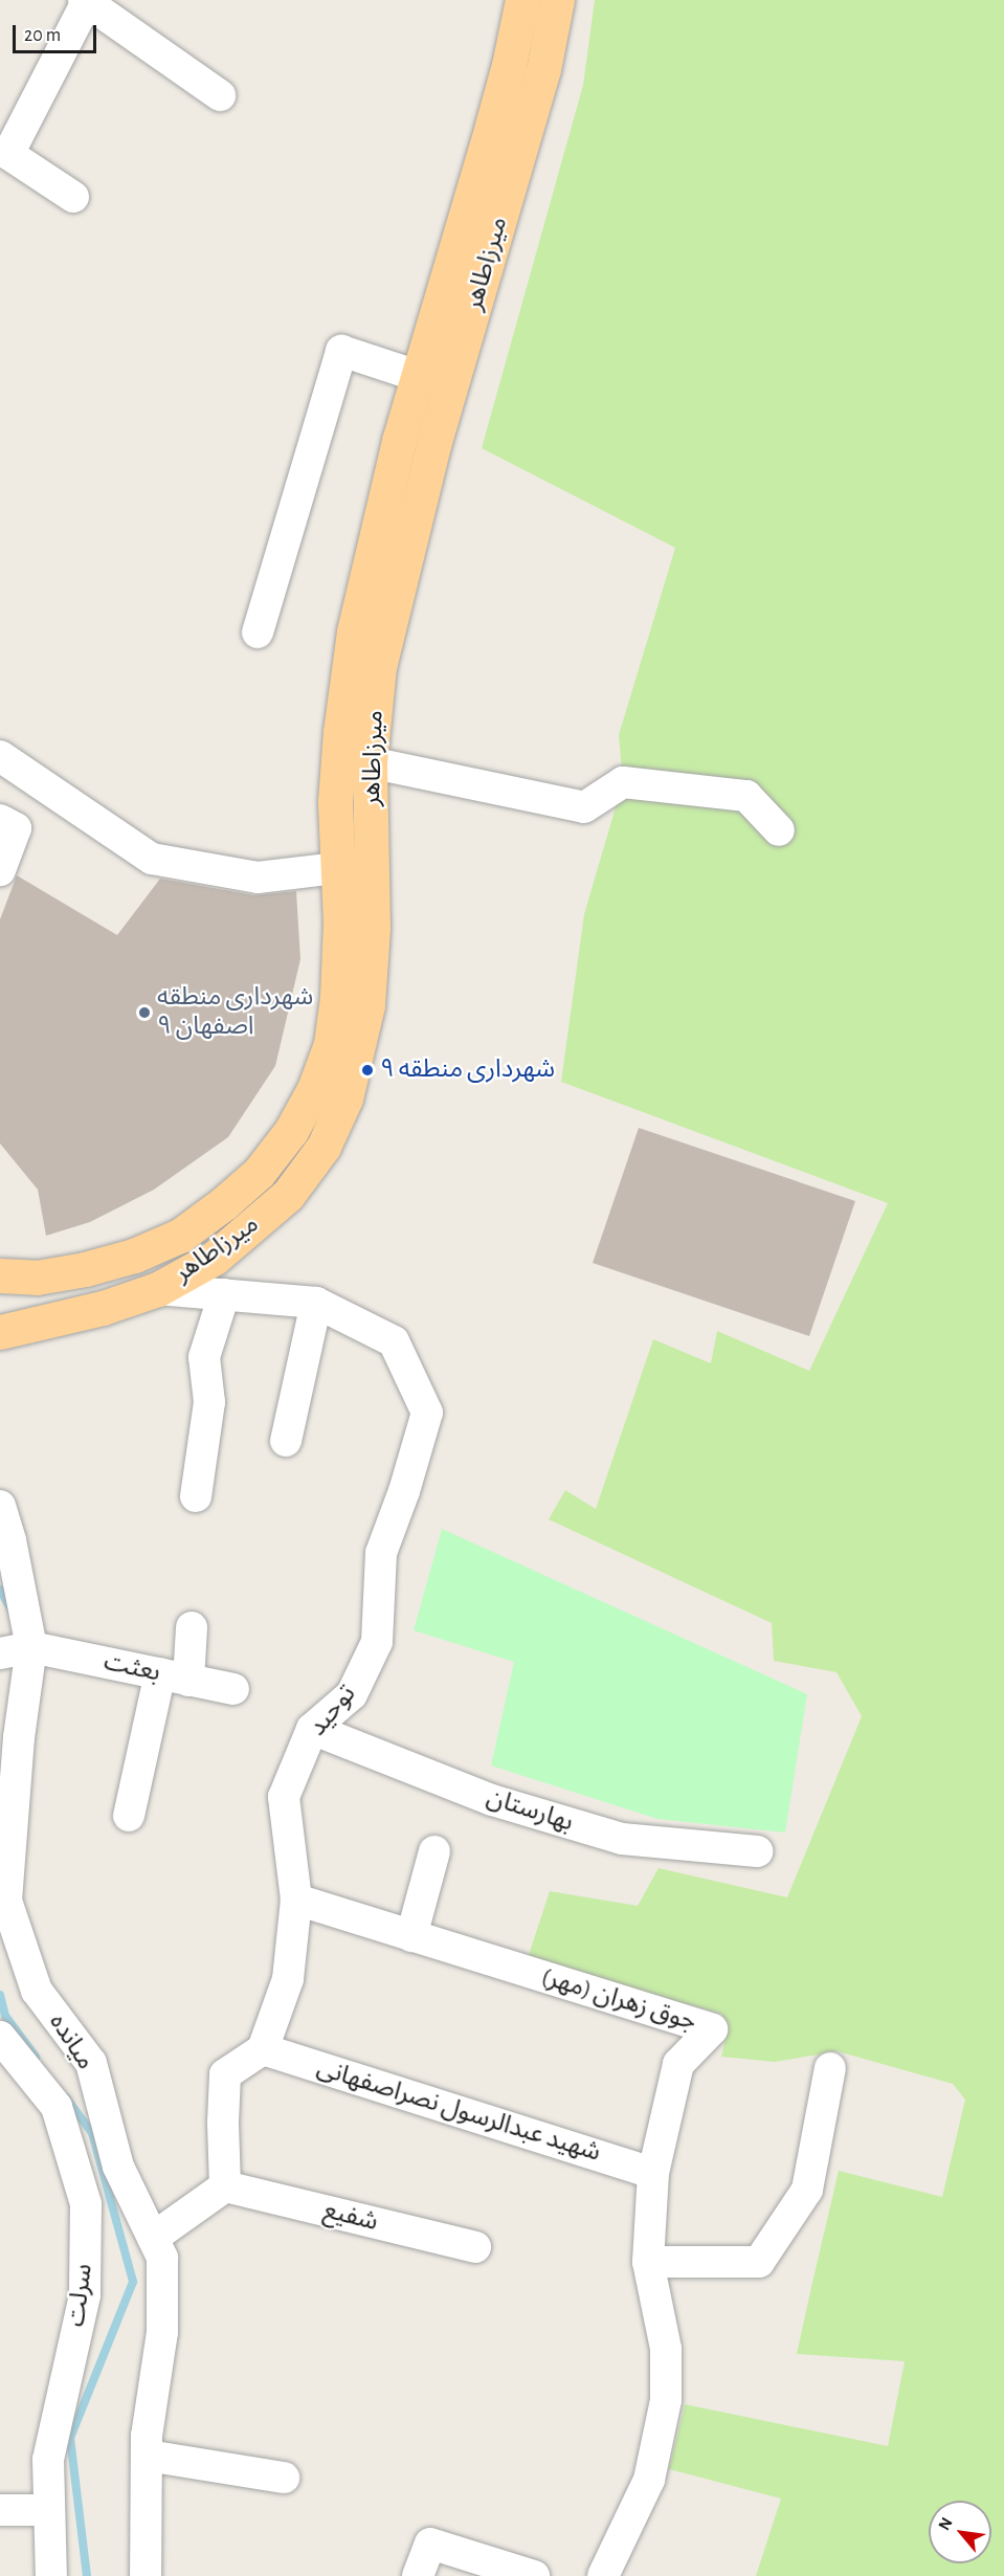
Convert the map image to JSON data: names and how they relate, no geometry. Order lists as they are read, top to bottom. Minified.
{"streets":{"main road":["میرزاطاهر"],"street":["بعثت","توحید","بهارستان","جوق زهران (مهر)","میانده","شهید عبدالرسول نصراصفهانی","شفیع","سرلت"]},"crossings":[["میرزاطاهر","توحید"],["بعثت","میانده"],["توحید","بهارستان"],["توحید","جوق زهران (مهر)"],["توحید","شهید عبدالرسول نصراصفهانی"],["جوق زهران (مهر)","شهید عبدالرسول نصراصفهانی"]],"places":["شهرداری منطقه ۹ اصفهان","شهرداری منطقه ۹"],"scale_bar":"20 m","north":"top left"}
